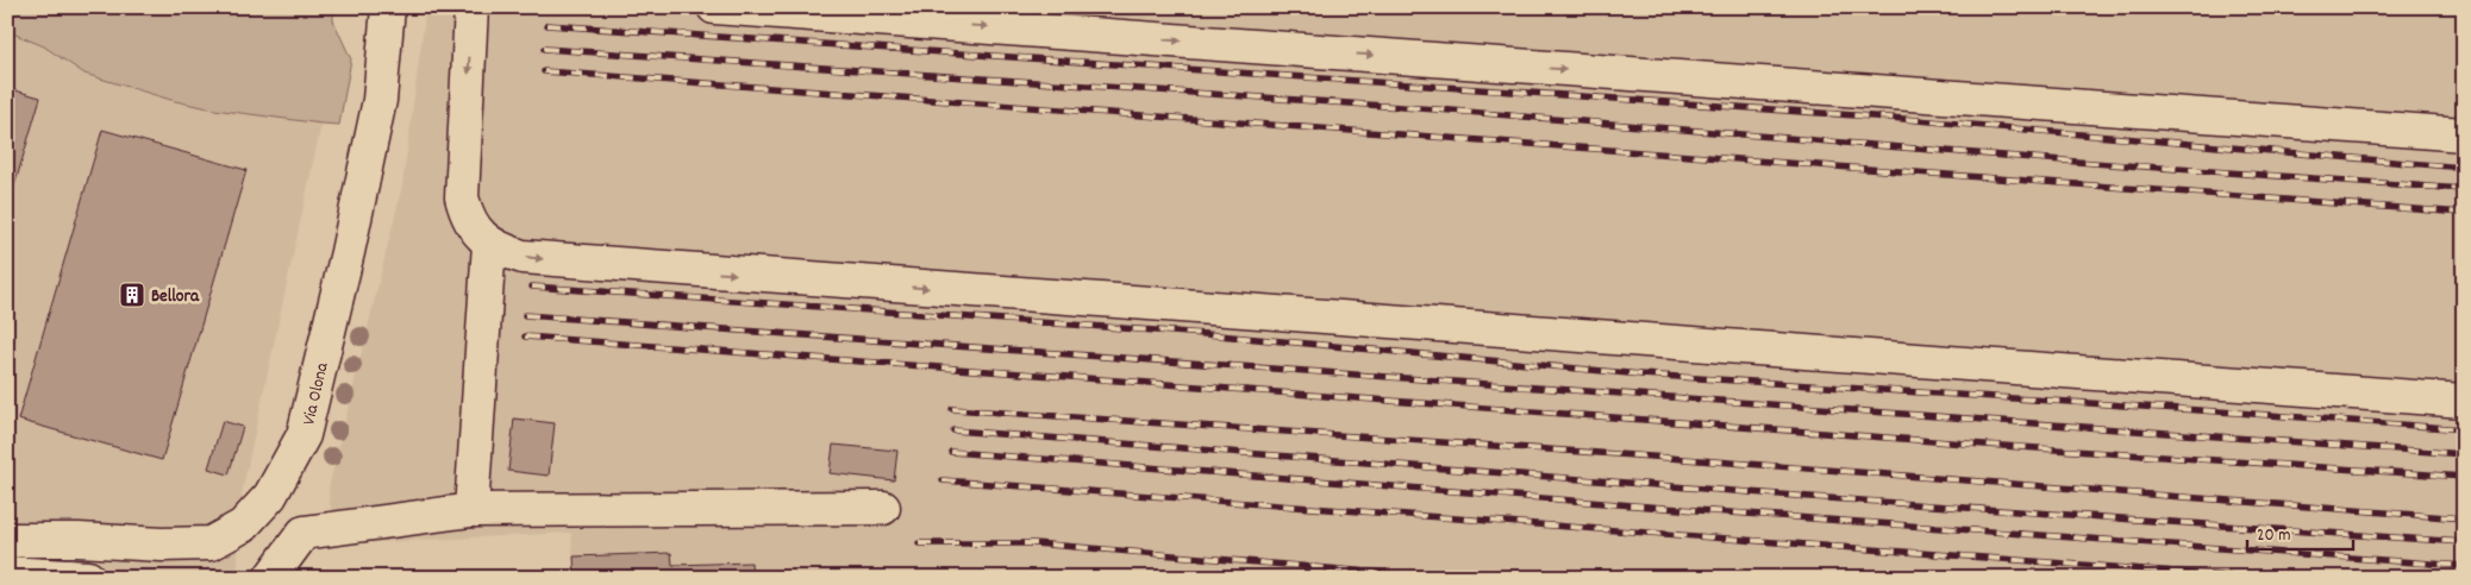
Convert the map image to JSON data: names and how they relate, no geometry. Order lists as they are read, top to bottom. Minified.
{"streets":{"street":["Via Olona"]},"places":{"building":["Bellora"]},"scale_bar":"20 m"}
